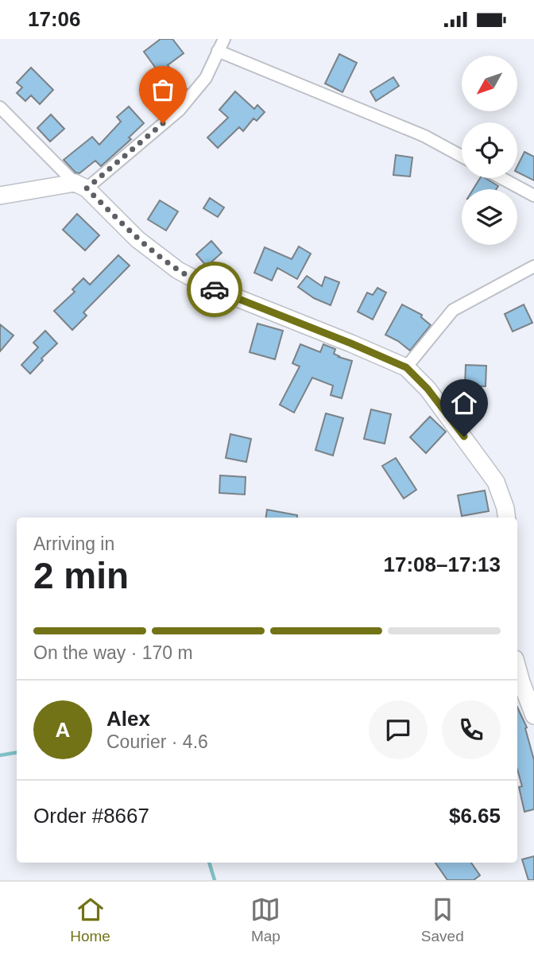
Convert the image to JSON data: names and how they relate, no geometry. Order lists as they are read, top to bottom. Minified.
{"north":"bottom left","page":{"status":"17:06","heading":["2 min","Arriving in","17:08–17:13"],"panel":["Alex","Courier · 4.6","Order #8667","$6.65"],"bar":"On the way · 170 m","round":"A","tabs":["Home","Map","Saved"]}}
